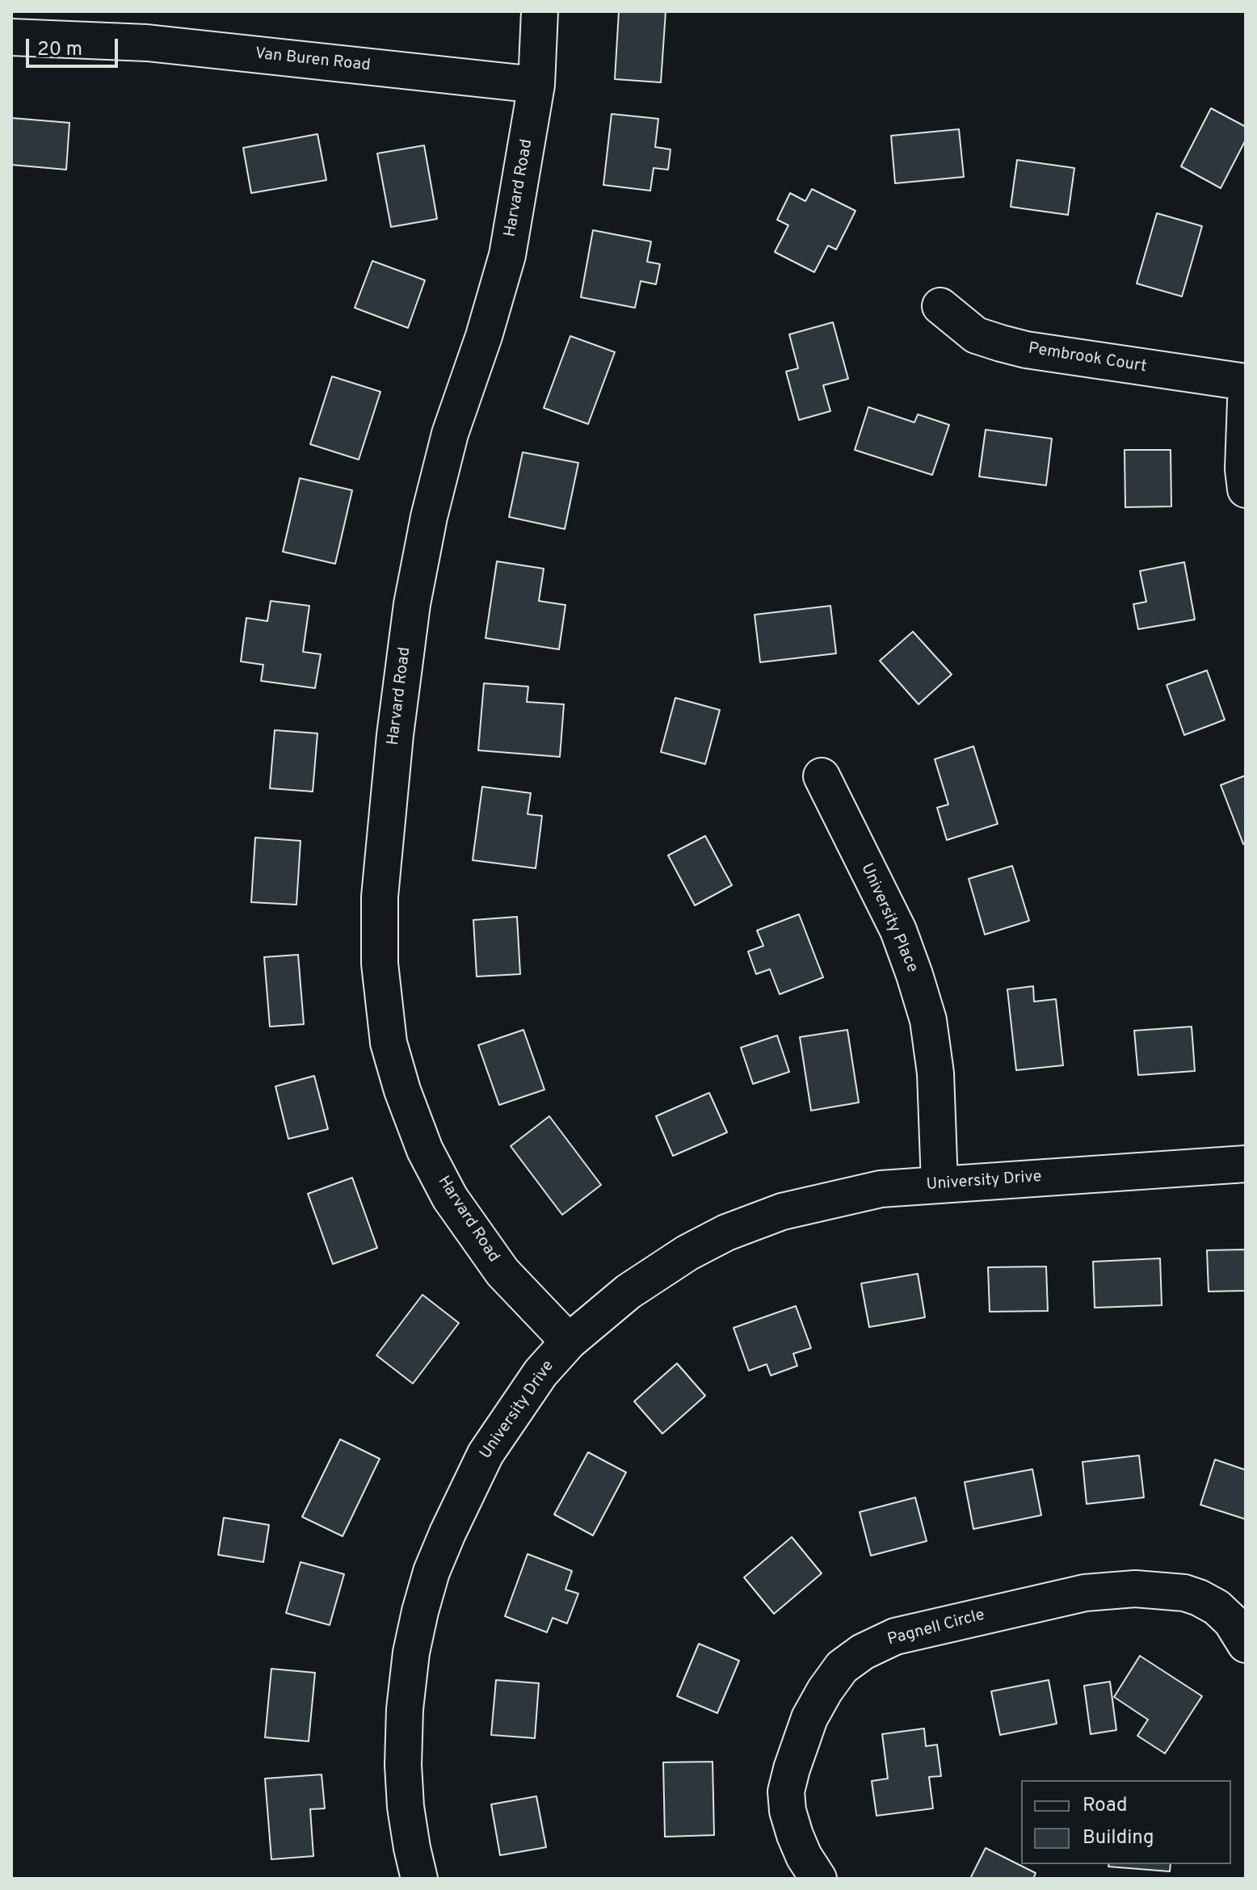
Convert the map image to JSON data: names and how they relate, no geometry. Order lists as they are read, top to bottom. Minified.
{"streets":{"street":["Van Buren Road","Harvard Road","Pembrook Court","University Place","University Drive","Pagnell Circle"]},"crossings":[["Van Buren Road","Harvard Road"],["Harvard Road","University Drive"],["University Place","University Drive"]],"legend":["Road","Building"],"scale_bar":"20 m"}
